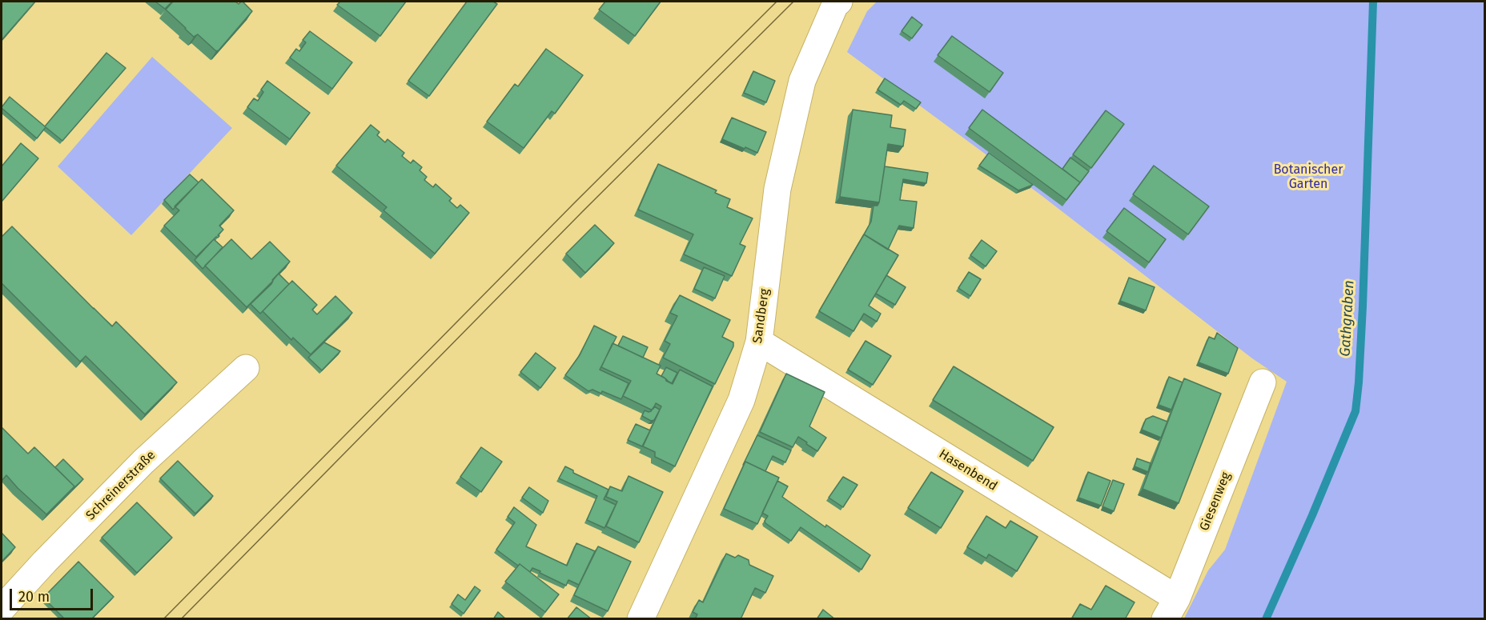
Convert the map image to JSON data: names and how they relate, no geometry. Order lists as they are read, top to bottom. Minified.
{"streets":{"street":["Sandberg","Hasenbend","Schreinerstraße","Giesenweg"]},"crossings":[["Sandberg","Hasenbend"],["Hasenbend","Giesenweg"]],"water":["Gathgraben"],"parks":["Botanischer Garten"],"scale_bar":"20 m"}
